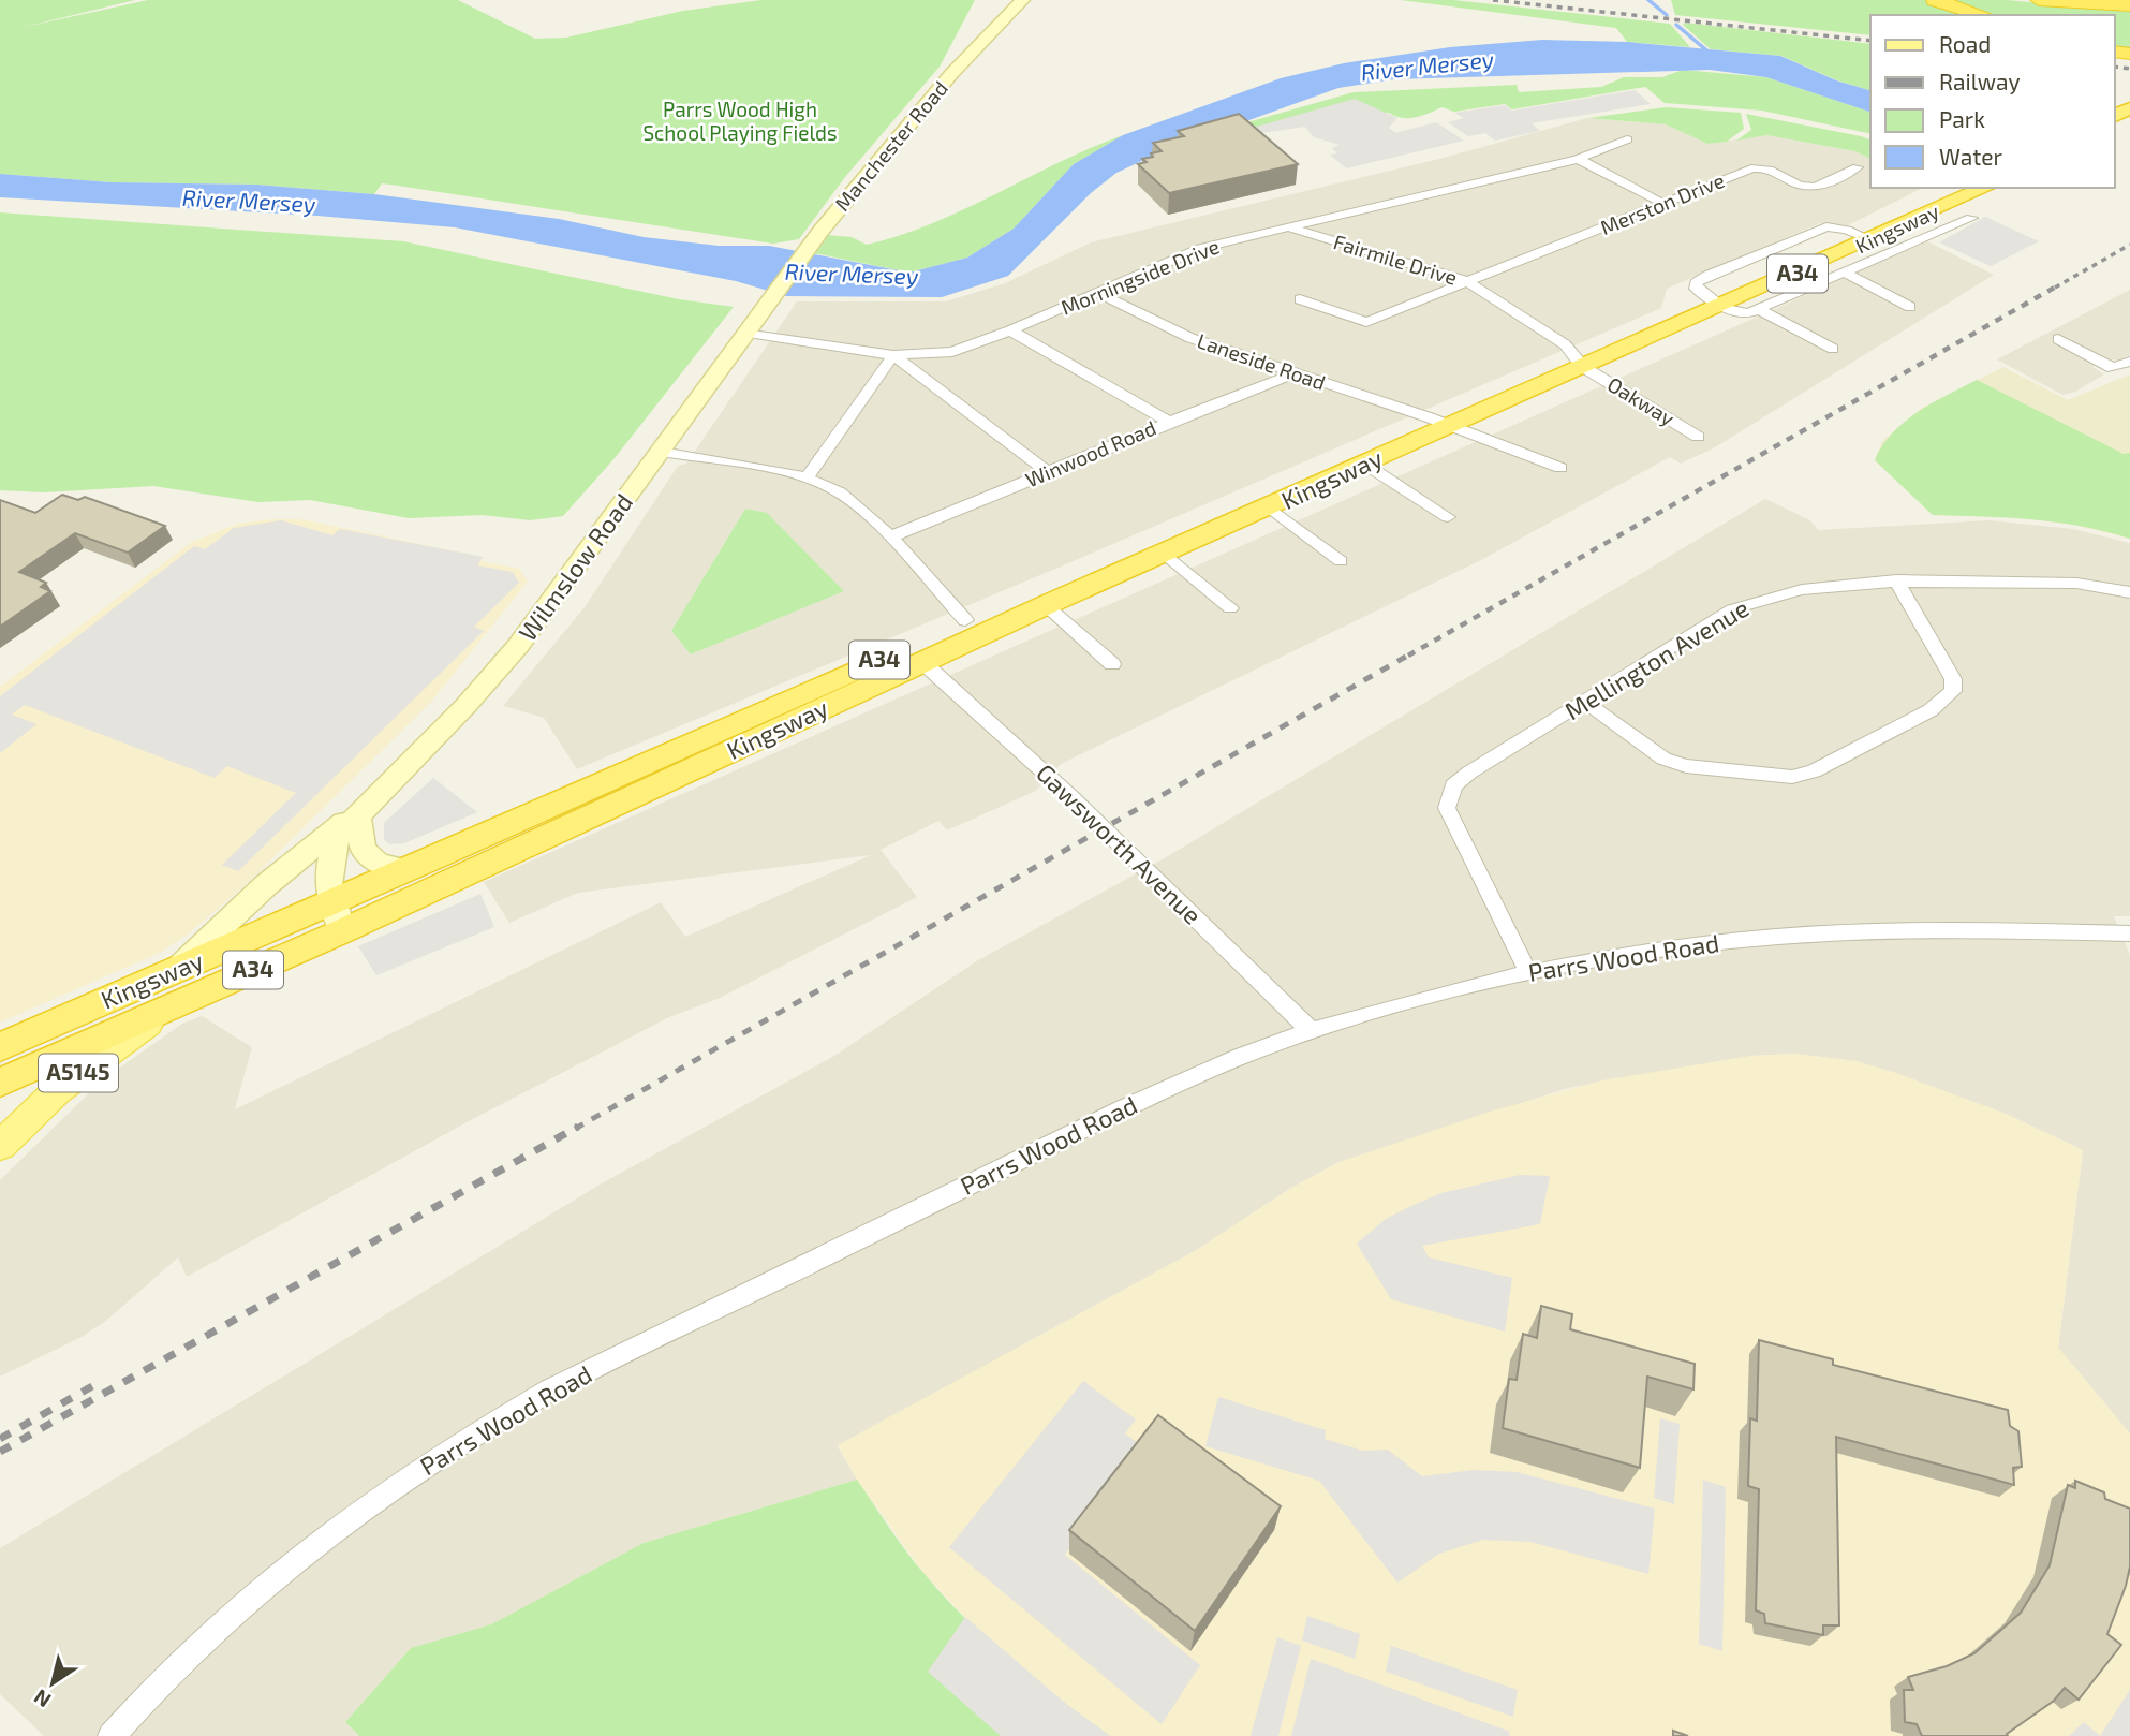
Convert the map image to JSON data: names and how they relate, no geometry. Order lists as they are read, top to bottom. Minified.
{"streets":{"highway":["Kingsway","A34"],"main road":["Manchester Road","Wilmslow Road","A5145"],"street":["Merston Drive","Fairmile Drive","Morningside Drive","Laneside Road","Oakway","Winwood Road","Mellington Avenue","Gawsworth Avenue","Parrs Wood Road"]},"crossings":[["Manchester Road","Wilmslow Road"],["Merston Drive","Fairmile Drive"],["Kingsway","Fairmile Drive"],["Kingsway","Laneside Road"],["Kingsway","Oakway"],["Kingsway","Wilmslow Road"],["Kingsway","Gawsworth Avenue"],["Kingsway","A5145"],["Fairmile Drive","Morningside Drive"],["Fairmile Drive","Oakway"],["Morningside Drive","Laneside Road"],["Morningside Drive","Wilmslow Road"],["Laneside Road","Winwood Road"],["Mellington Avenue","Parrs Wood Road"],["Gawsworth Avenue","Parrs Wood Road"]],"water":["River Mersey"],"parks":["Parrs Wood High School Playing Fields"],"legend":["Road","Railway","Park","Water"],"north":"bottom left"}
